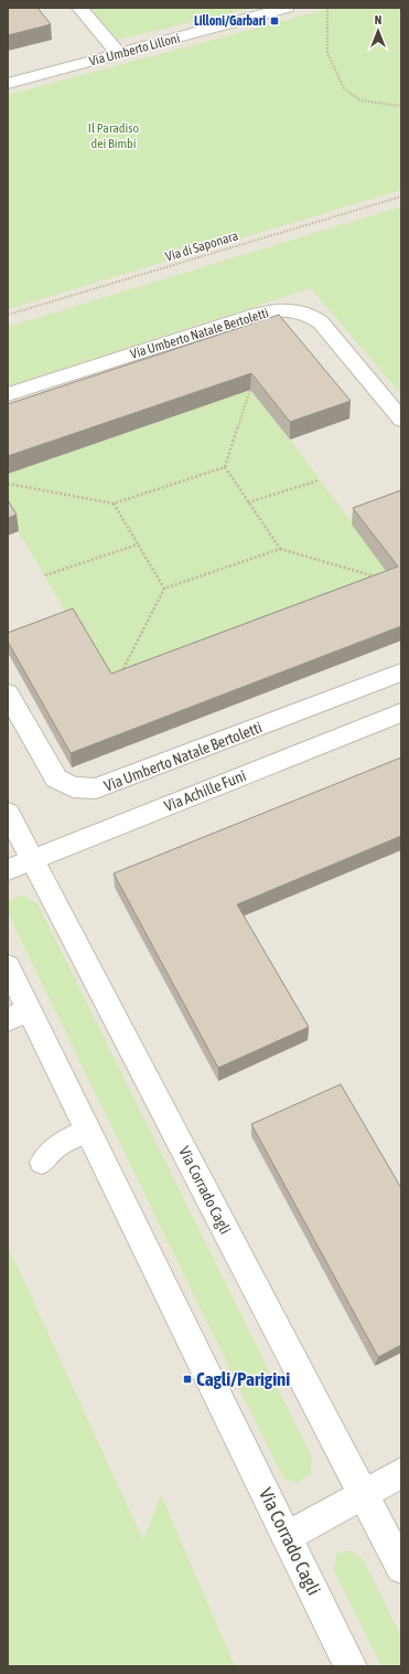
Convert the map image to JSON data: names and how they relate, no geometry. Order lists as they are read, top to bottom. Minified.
{"streets":{"street":["Via Umberto Lilloni","Via Umberto Natale Bertoletti","Via Achille Funi","Via Corrado Cagli"],"path":["Via di Saponara"]},"crossings":[["Via Achille Funi","Via Corrado Cagli"]],"parks":["Il Paradiso dei Bimbi"],"places":{"transit":["Lilloni/Garbari","Cagli/Parigini"]},"north":"top"}
